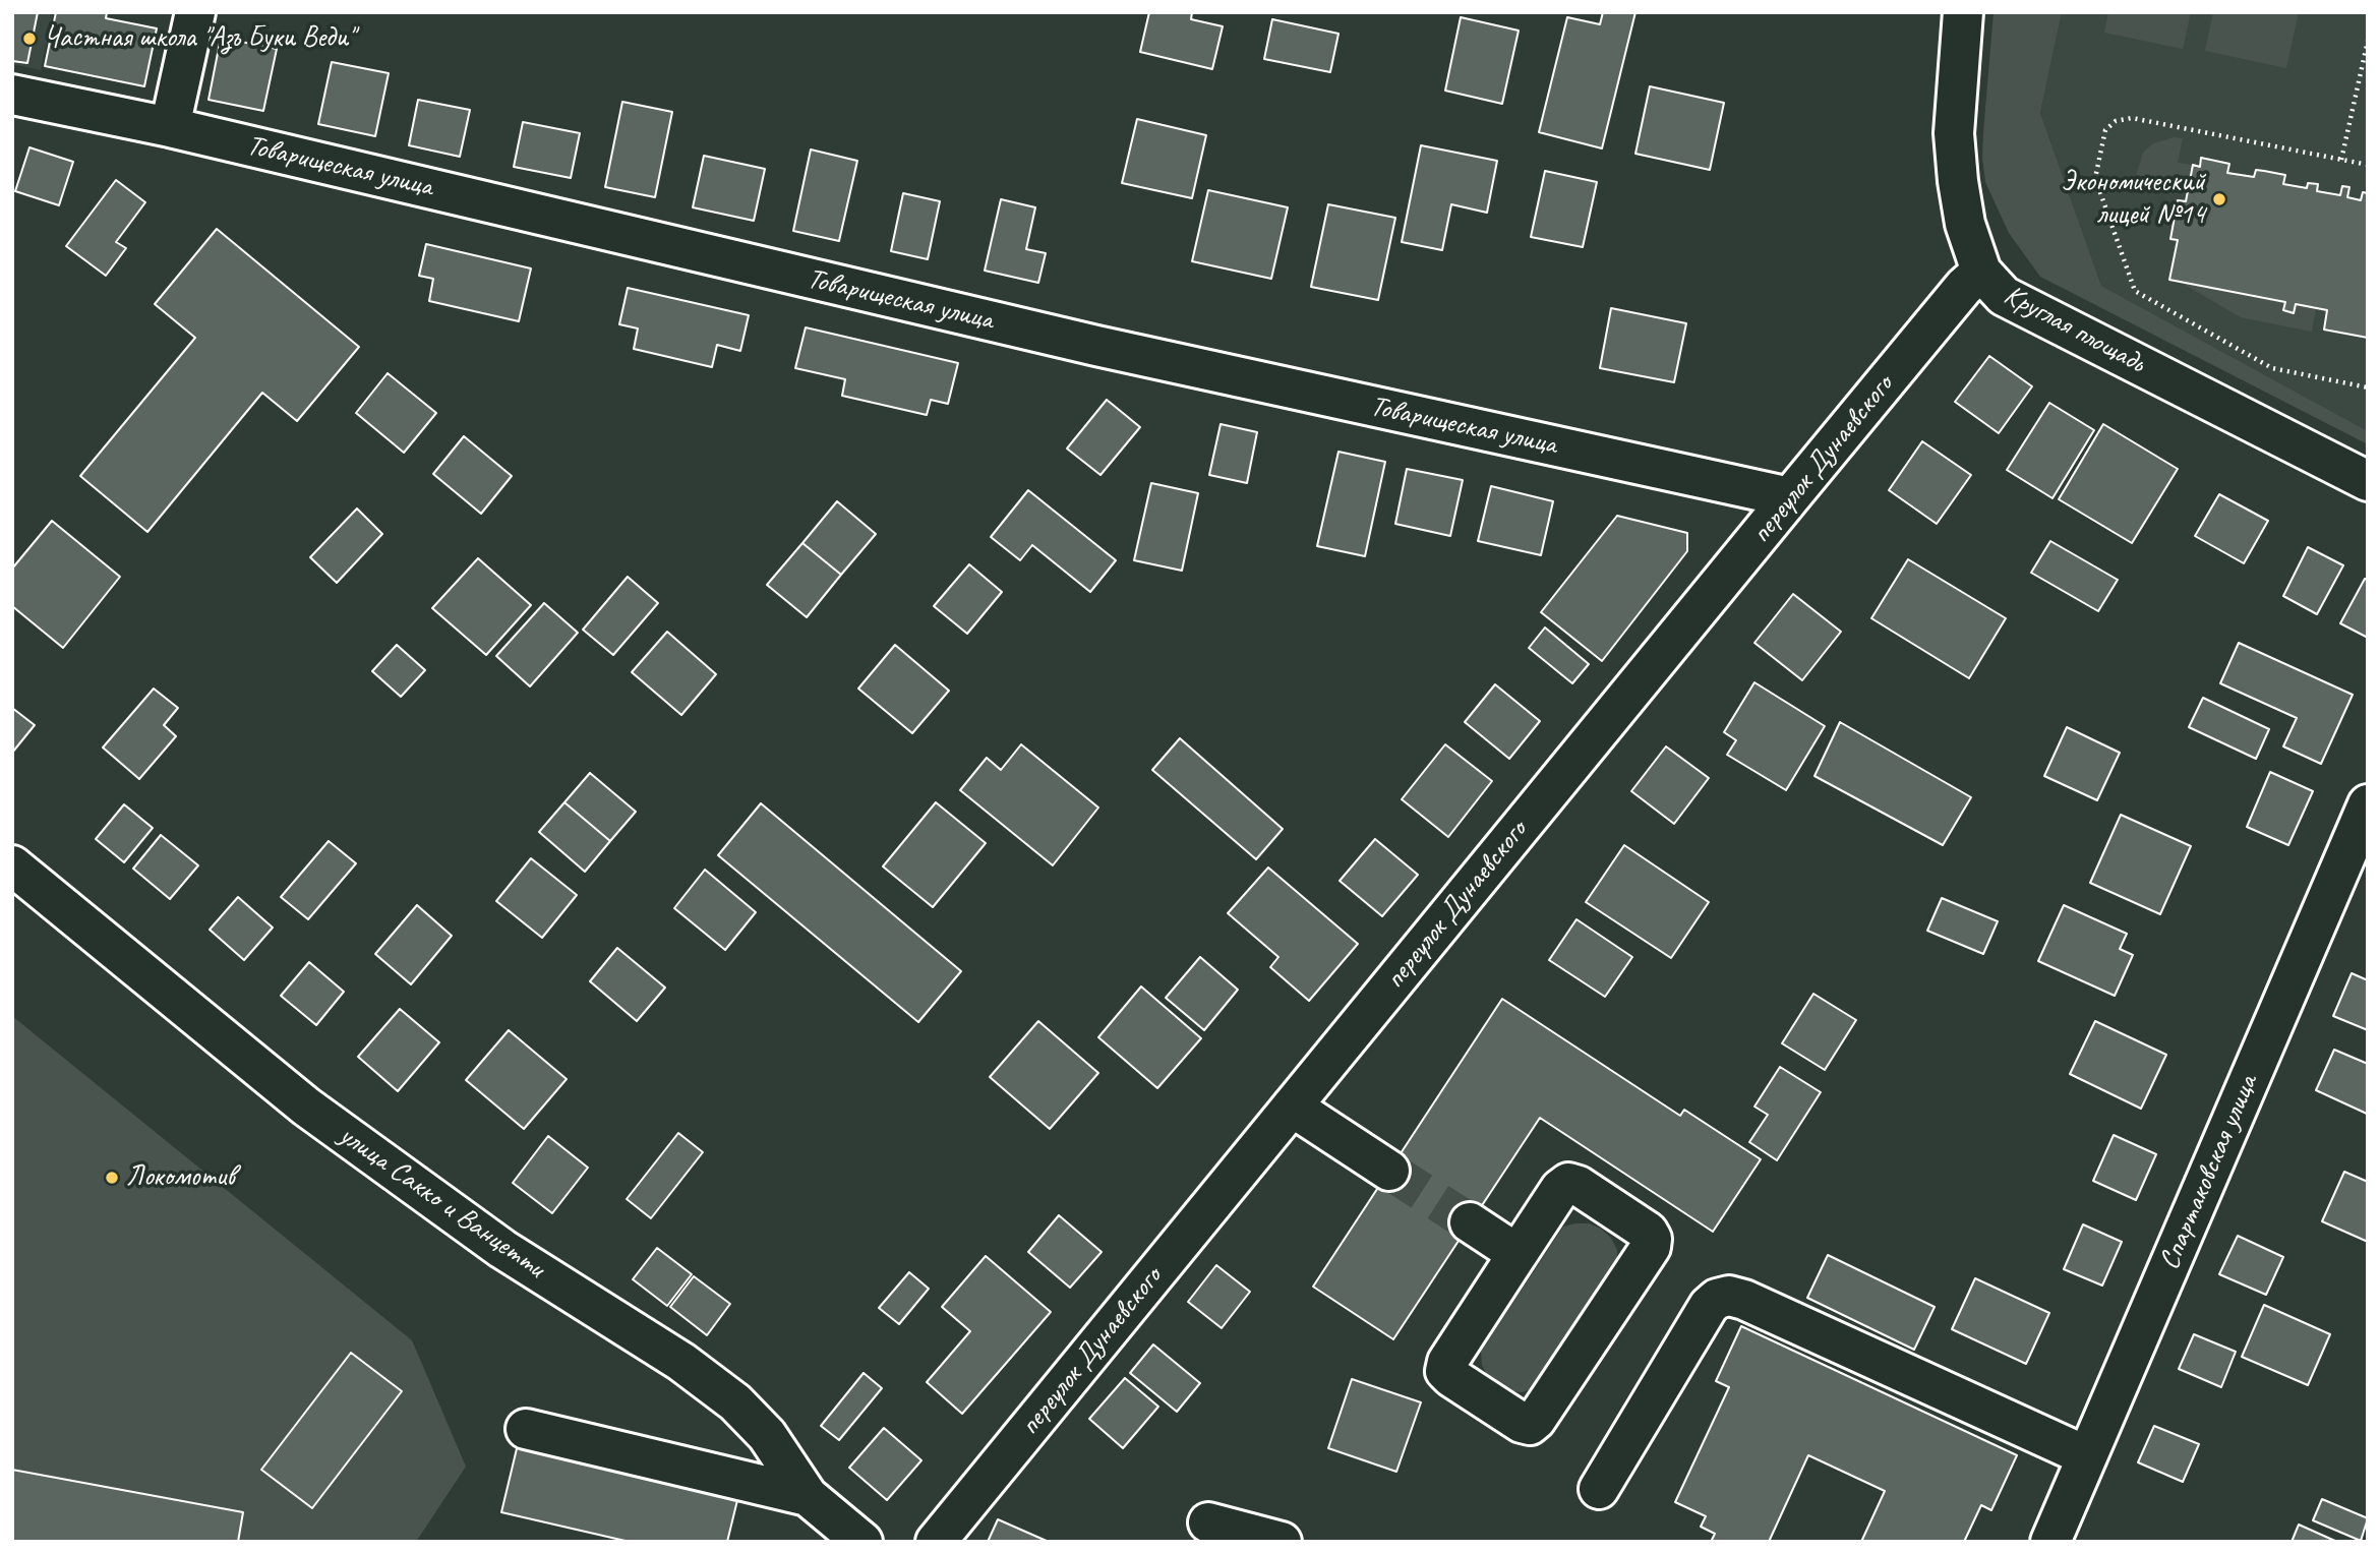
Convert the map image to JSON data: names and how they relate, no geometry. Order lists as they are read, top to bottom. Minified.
{"streets":{"street":["Товарищеская улица","Круглая площадь","переулок Дунаевского","Спартаковская улица","улица Сакко и Ванцетти"]},"crossings":[["Товарищеская улица","переулок Дунаевского"],["Круглая площадь","переулок Дунаевского"]],"places":["Частная школа \"Азъ Буки Веди\"","Экономический лицей №14","Локомотив"]}
